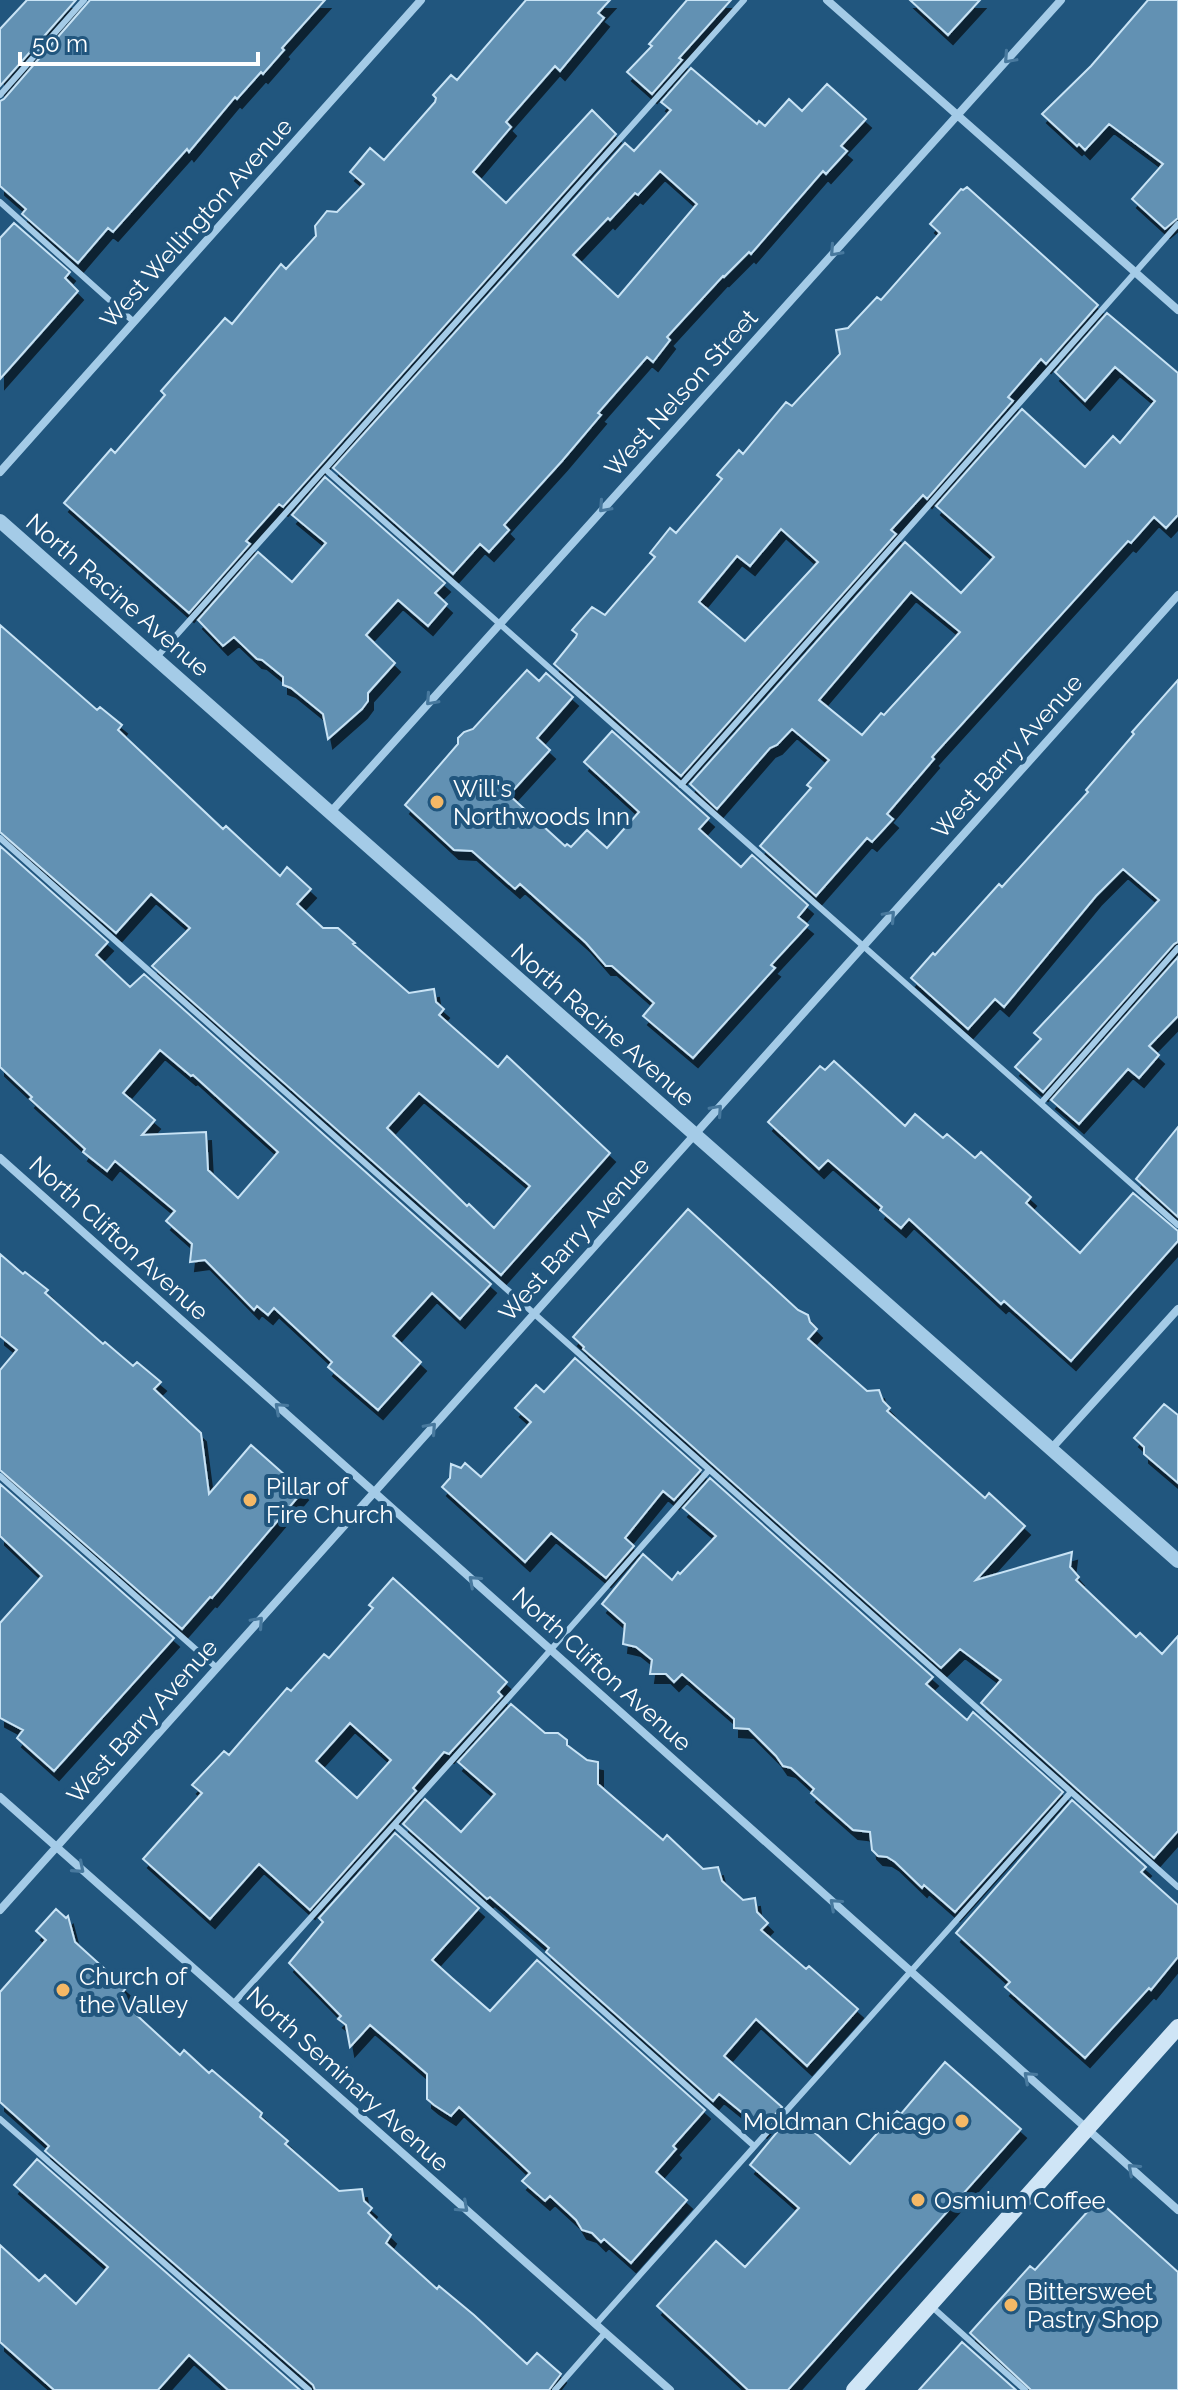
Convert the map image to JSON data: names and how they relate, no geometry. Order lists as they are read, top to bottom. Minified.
{"streets":{"street":["West Wellington Avenue","West Nelson Street","North Racine Avenue","West Barry Avenue","North Clifton Avenue","North Seminary Avenue"]},"crossings":[["West Nelson Street","North Racine Avenue"],["North Racine Avenue","West Barry Avenue"],["West Barry Avenue","North Clifton Avenue"],["West Barry Avenue","North Seminary Avenue"]],"one_way":["West Nelson Street","West Barry Avenue","North Clifton Avenue","North Seminary Avenue"],"places":["Will's Northwoods Inn","Pillar of Fire Church","Church of the Valley","Moldman Chicago","Osmium Coffee","Bittersweet Pastry Shop"],"scale_bar":"50 m"}
